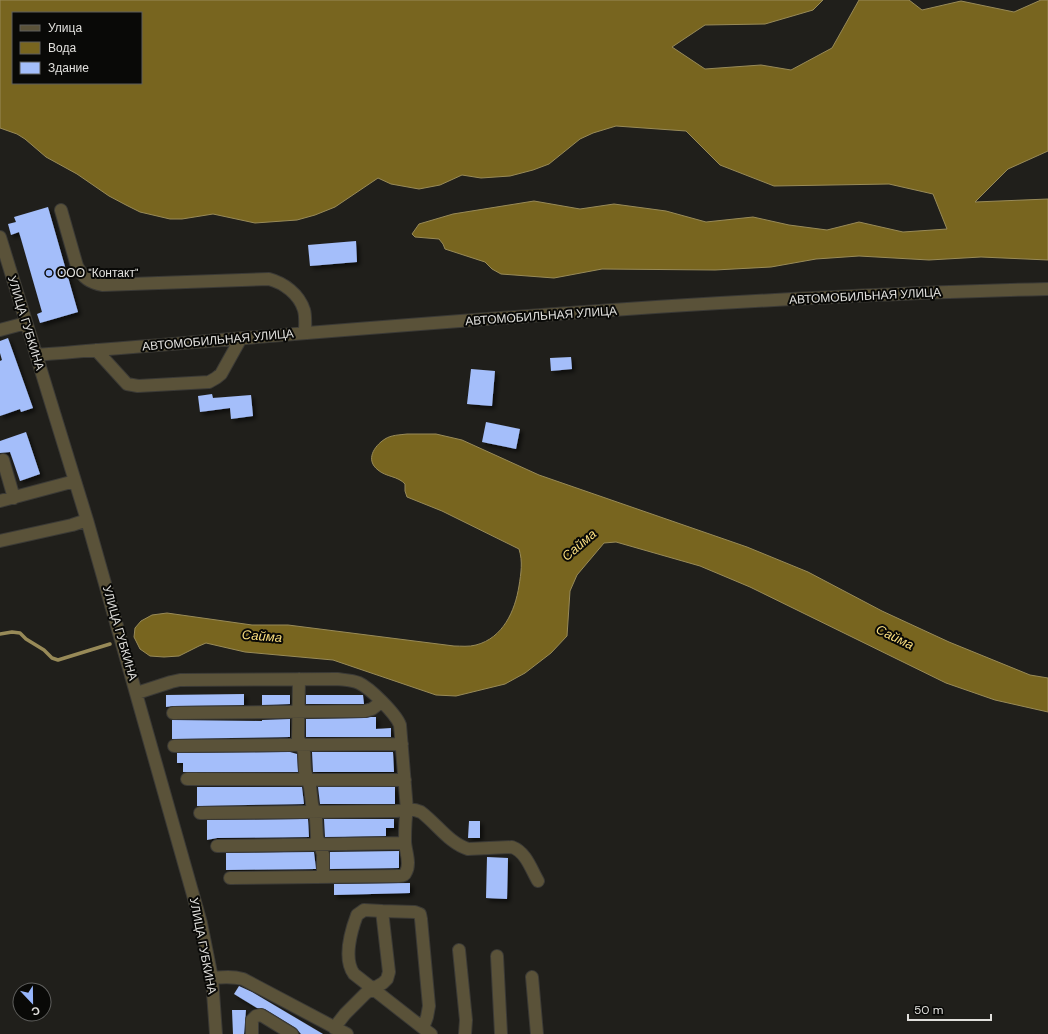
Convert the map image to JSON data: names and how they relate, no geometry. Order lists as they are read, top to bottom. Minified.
{"streets":{"street":["АВТОМОБИЛЬНАЯ УЛИЦА","УЛИЦА ГУБКИНА"]},"crossings":[["АВТОМОБИЛЬНАЯ УЛИЦА","УЛИЦА ГУБКИНА"]],"water":["Сайма"],"places":["ООО \"Контакт\""],"legend":["Улица","Вода","Здание"],"scale_bar":"50 m","north":"bottom"}
